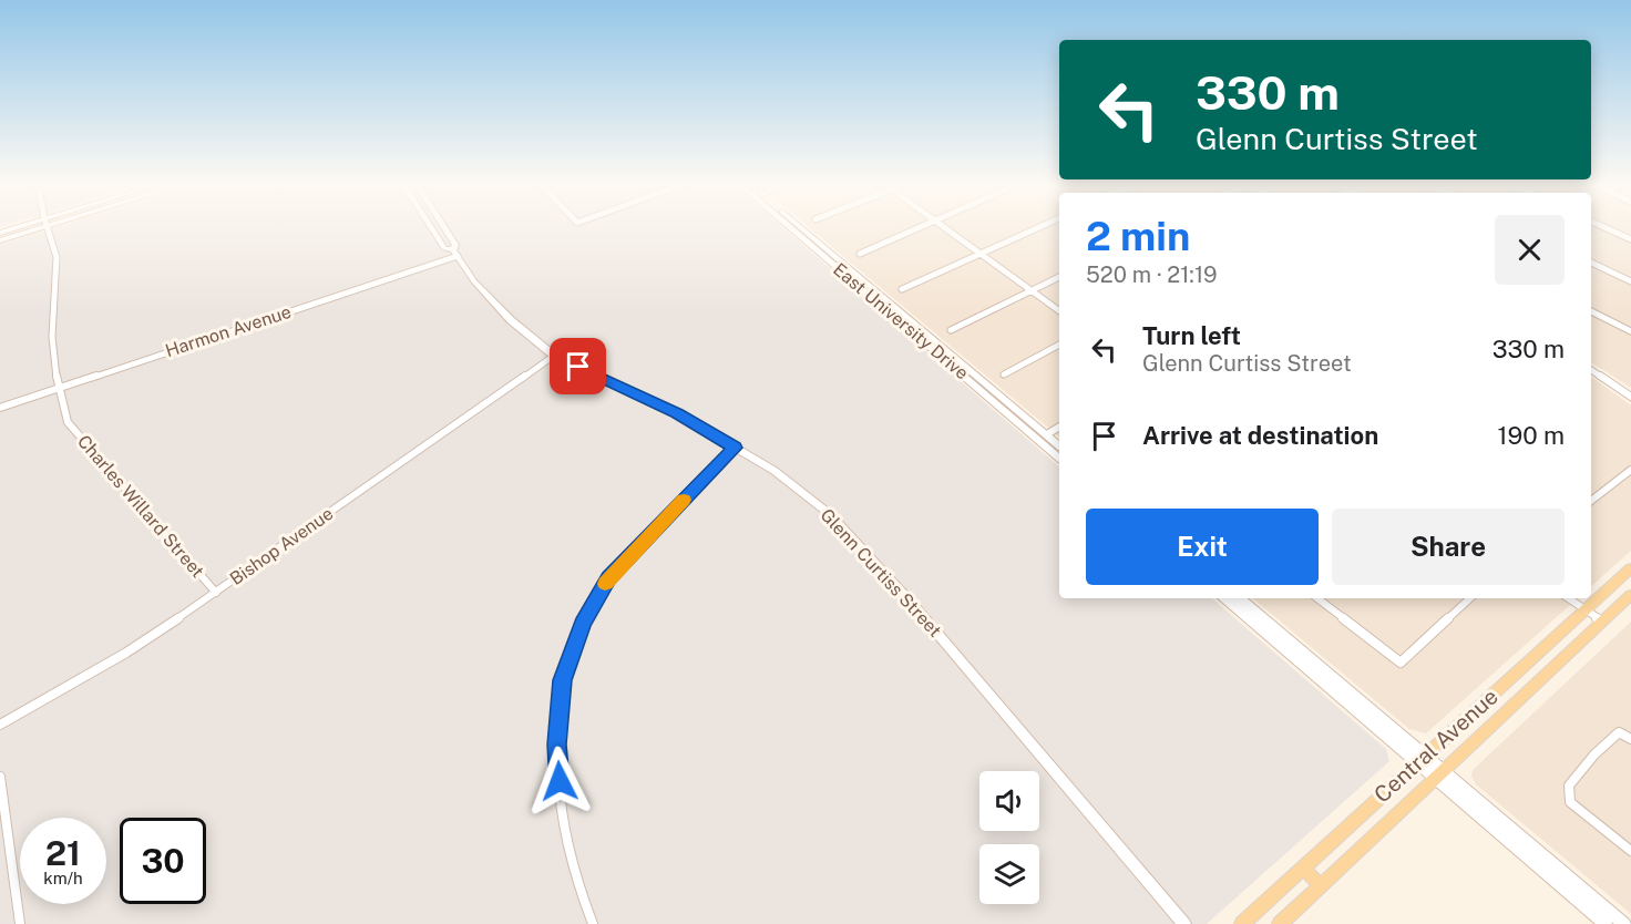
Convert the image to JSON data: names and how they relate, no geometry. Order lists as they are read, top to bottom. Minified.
{"streets":{"main road":["Central Avenue"],"street":["East University Drive","Harmon Avenue","Charles Willard Street","Bishop Avenue","Glenn Curtiss Street"]},"crossings":[["Harmon Avenue","Charles Willard Street"],["Harmon Avenue","Glenn Curtiss Street"],["Charles Willard Street","Bishop Avenue"],["Bishop Avenue","Glenn Curtiss Street"]],"page":{"turn":["330 m","Glenn Curtiss Street"],"heading":["2 min","520 m · 21:19"],"list":[{"name":"Turn left","note":"Glenn Curtiss Street","value":"330 m"},{"name":"Arrive at destination","value":"190 m"}],"buttons":["Exit","Share"],"speed":"21 km/h","limit":"30"}}
